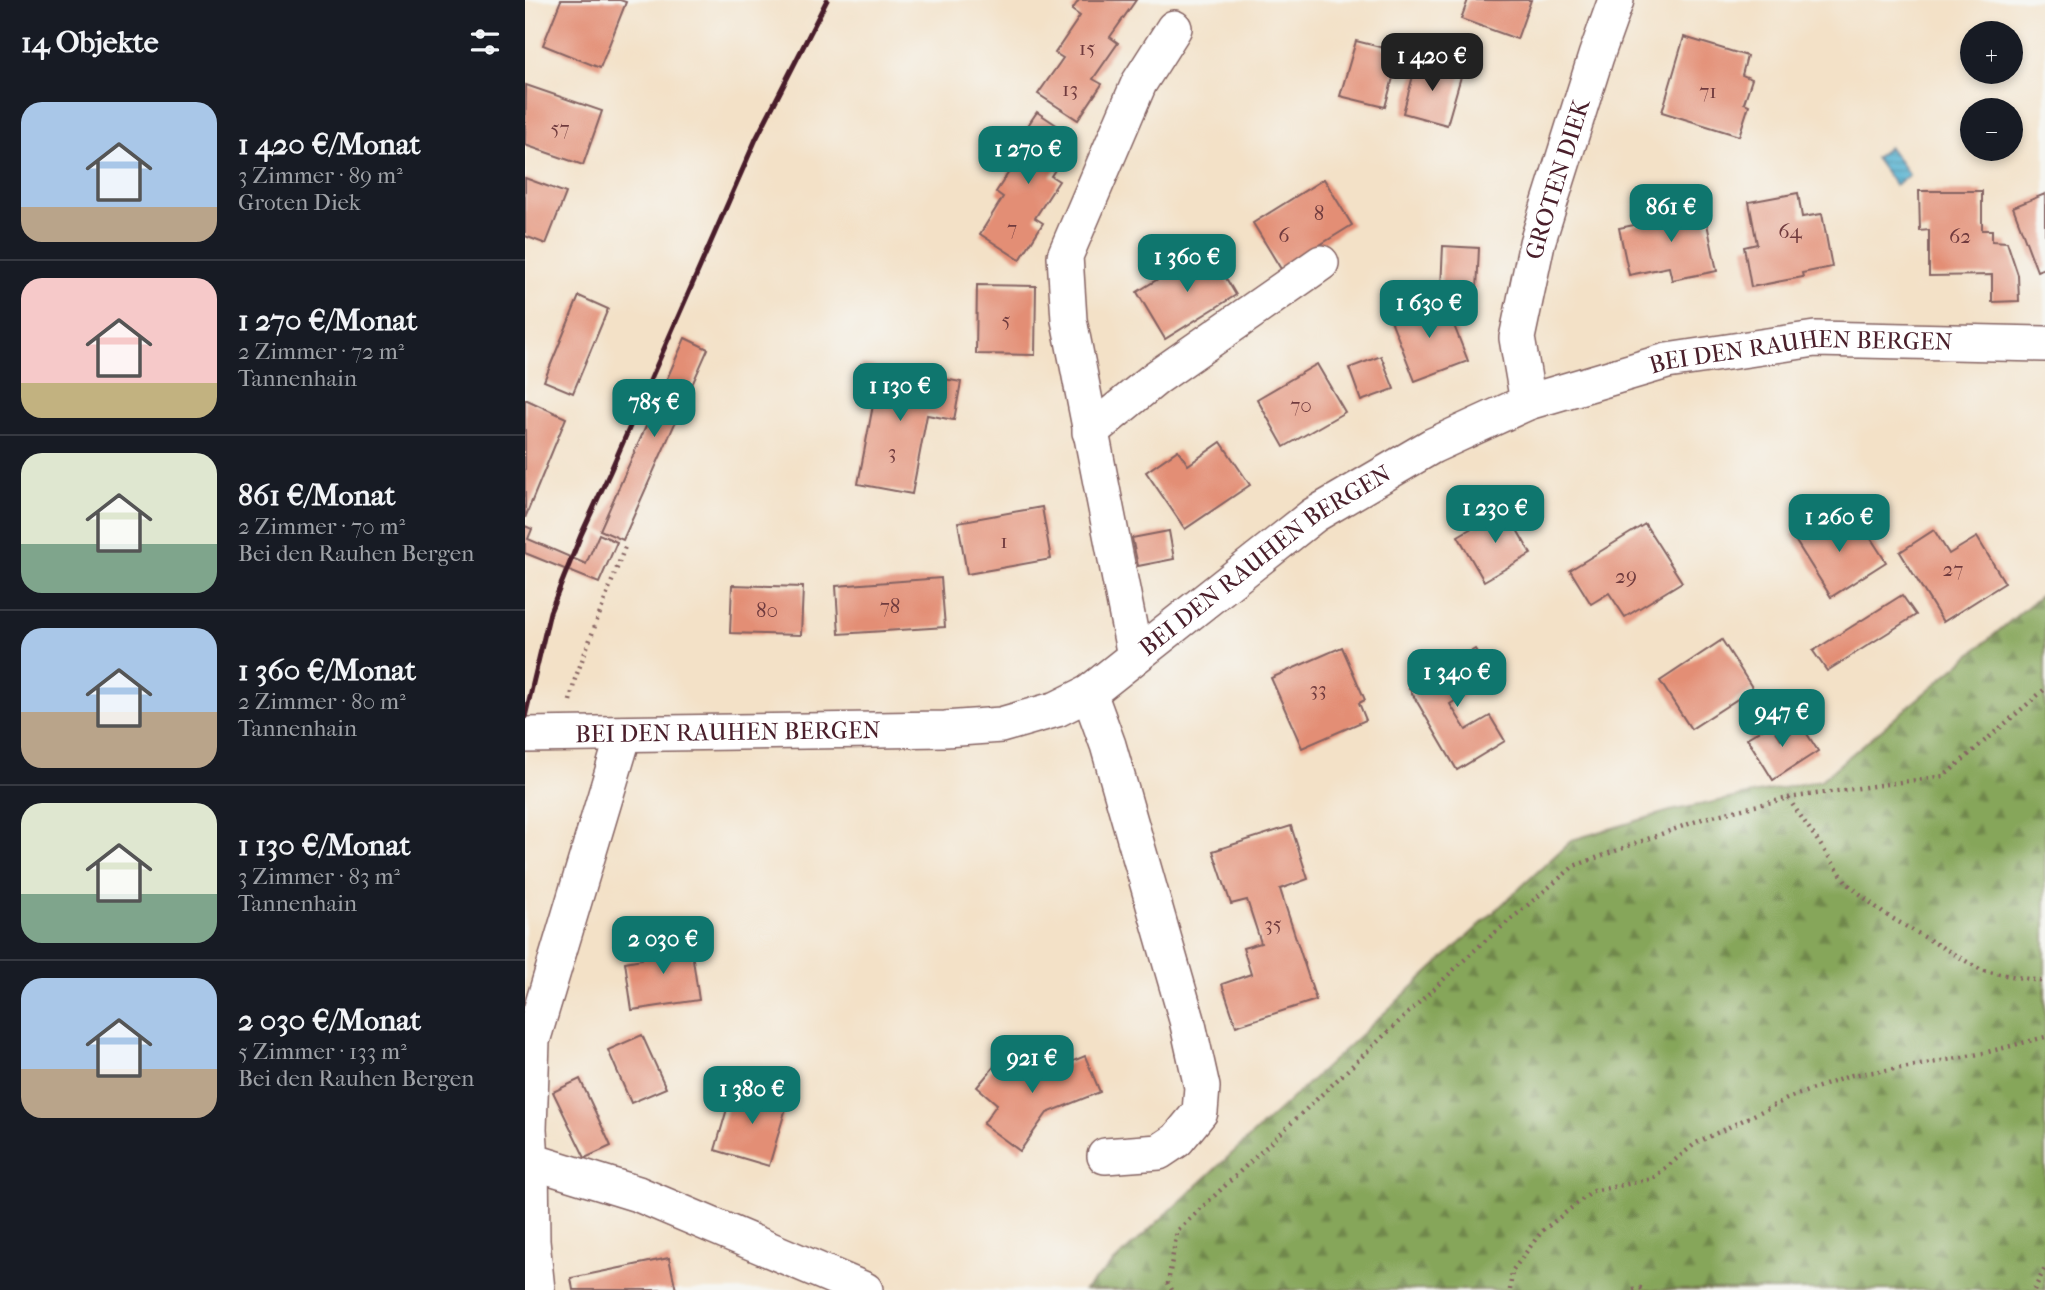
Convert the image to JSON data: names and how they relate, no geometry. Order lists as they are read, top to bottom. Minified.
{"streets":{"street":["GROTEN DIEK","BEI DEN RAUHEN BERGEN"]},"crossings":[["GROTEN DIEK","BEI DEN RAUHEN BERGEN"]],"house_numbers":["15","13","71","57","8","7","64","6","62","5","70","3","1","27","29","78","80","33","35"],"page":{"heading":"14 Objekte","map_buttons":["+","−"],"price":["1 420 €","1 270 €","861 €","1 360 €","1 630 €","1 130 €","785 €","1 230 €","1 260 €","1 340 €","947 €","2 030 €","921 €","1 380 €"],"list":[{"name":"1 420 €/Monat","note":"3 Zimmer · 89 m² · Groten Diek"},{"name":"1 270 €/Monat","note":"2 Zimmer · 72 m² · Tannenhain"},{"name":"861 €/Monat","note":"2 Zimmer · 70 m² · Bei den Rauhen Bergen"},{"name":"1 360 €/Monat","note":"2 Zimmer · 80 m² · Tannenhain"},{"name":"1 130 €/Monat","note":"3 Zimmer · 83 m² · Tannenhain"},{"name":"2 030 €/Monat","note":"5 Zimmer · 133 m² · Bei den Rauhen Bergen"}]}}
